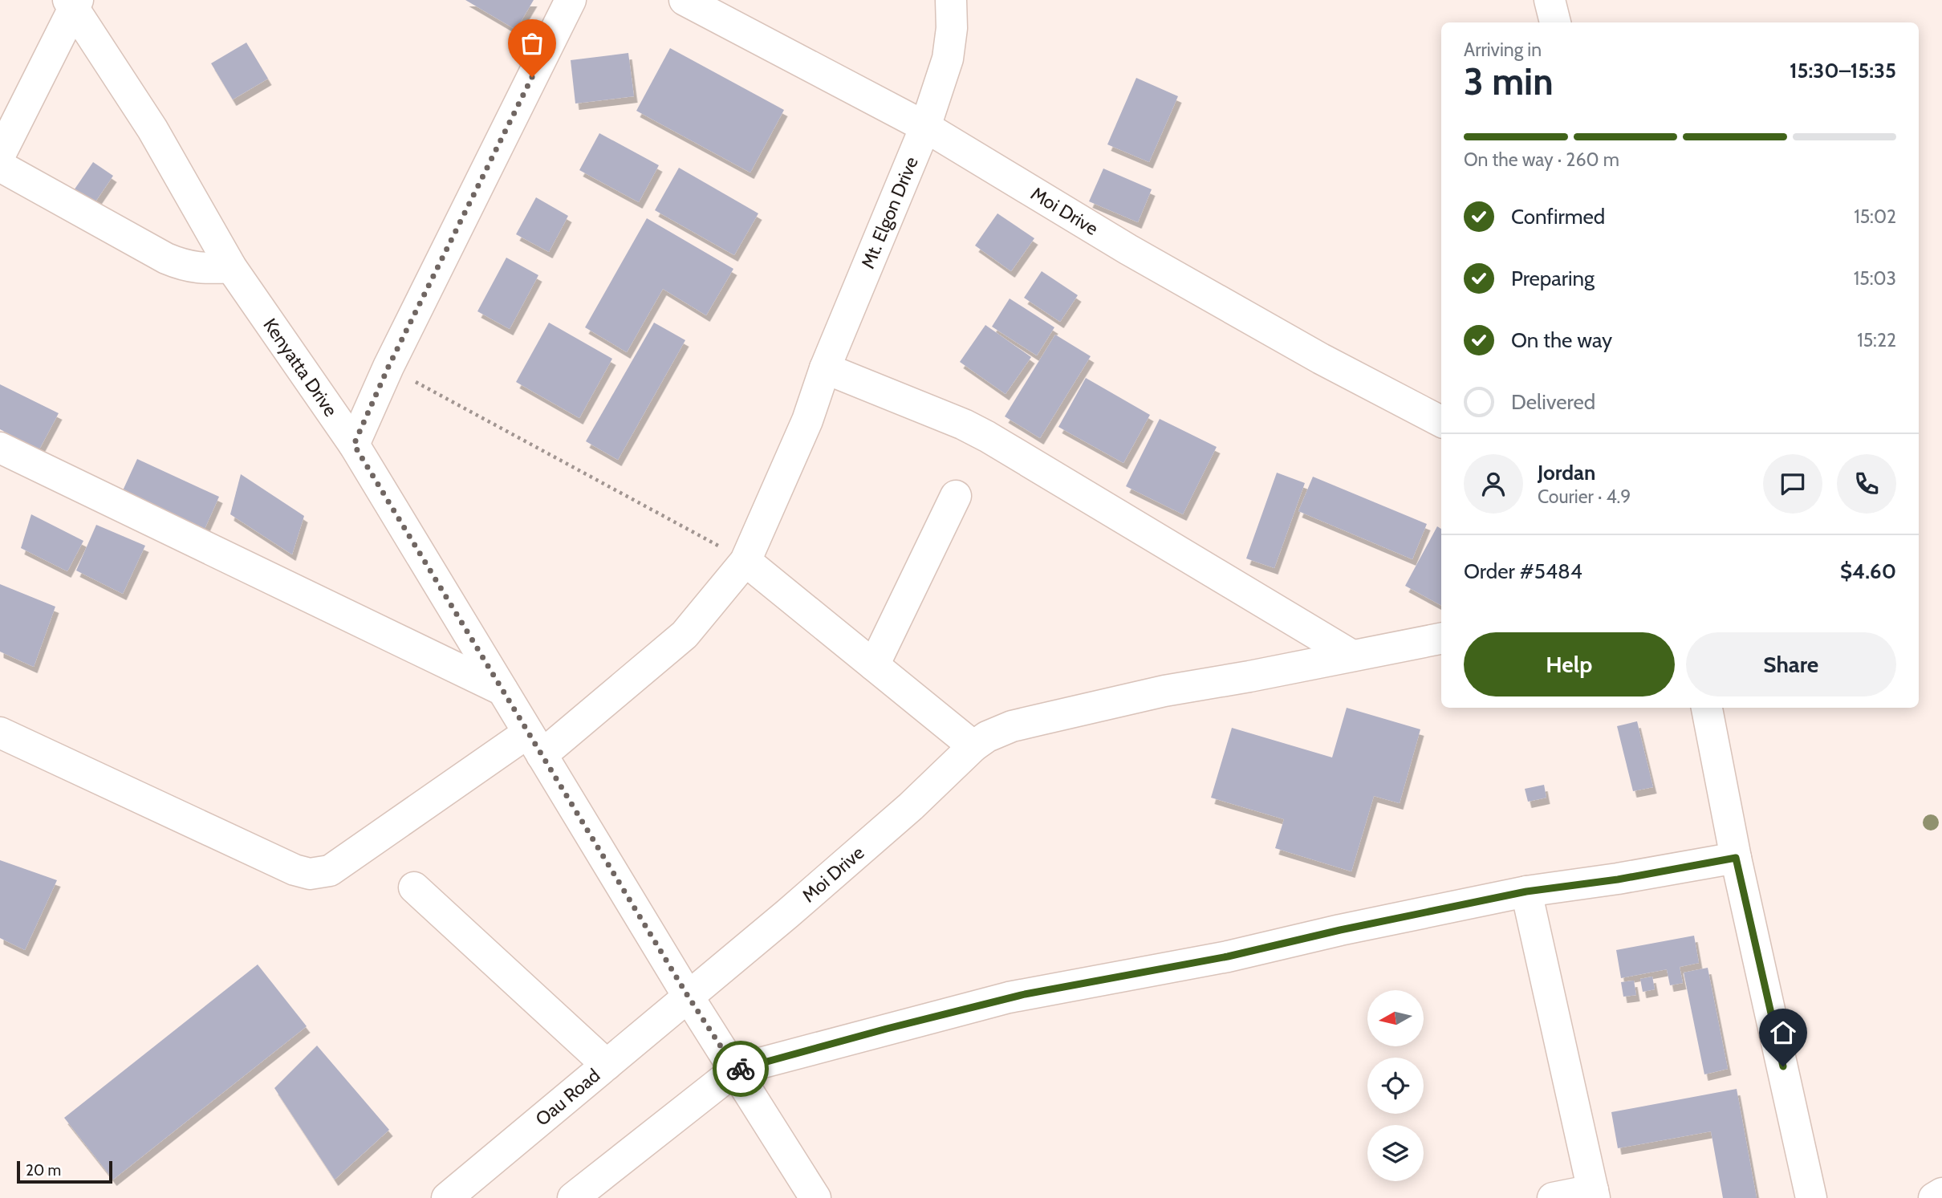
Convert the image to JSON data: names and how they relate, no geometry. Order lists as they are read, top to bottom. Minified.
{"streets":{"street":["Moi Drive","Mt. Elgon Drive","Kenyatta Drive","Oau Road"]},"crossings":[["Moi Drive","Mt. Elgon Drive"],["Moi Drive","Kenyatta Drive"],["Moi Drive","Oau Road"],["Mt. Elgon Drive","Kenyatta Drive"],["Kenyatta Drive","Oau Road"]],"scale_bar":"20 m","north":"left","page":{"heading":["3 min","Arriving in","15:30–15:35"],"panel":["Jordan","Courier · 4.9","Order #5484","$4.60"],"bar":"On the way · 260 m","list":[["Confirmed","15:02"],["Preparing","15:03"],["On the way","15:22"],"Delivered"],"buttons":["Help","Share"],"scale":"20 m"}}
